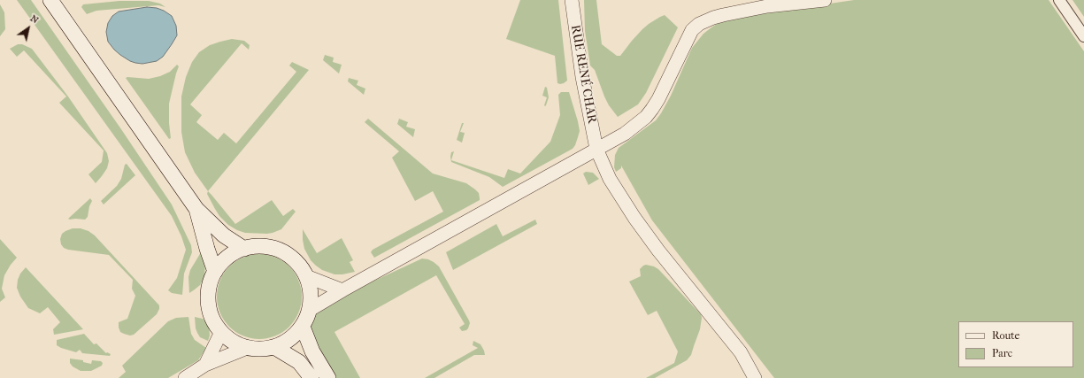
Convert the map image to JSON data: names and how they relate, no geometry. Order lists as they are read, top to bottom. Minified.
{"streets":{"street":["RUE RENÉ CHAR"]},"legend":["Route","Parc"],"north":"top right"}
